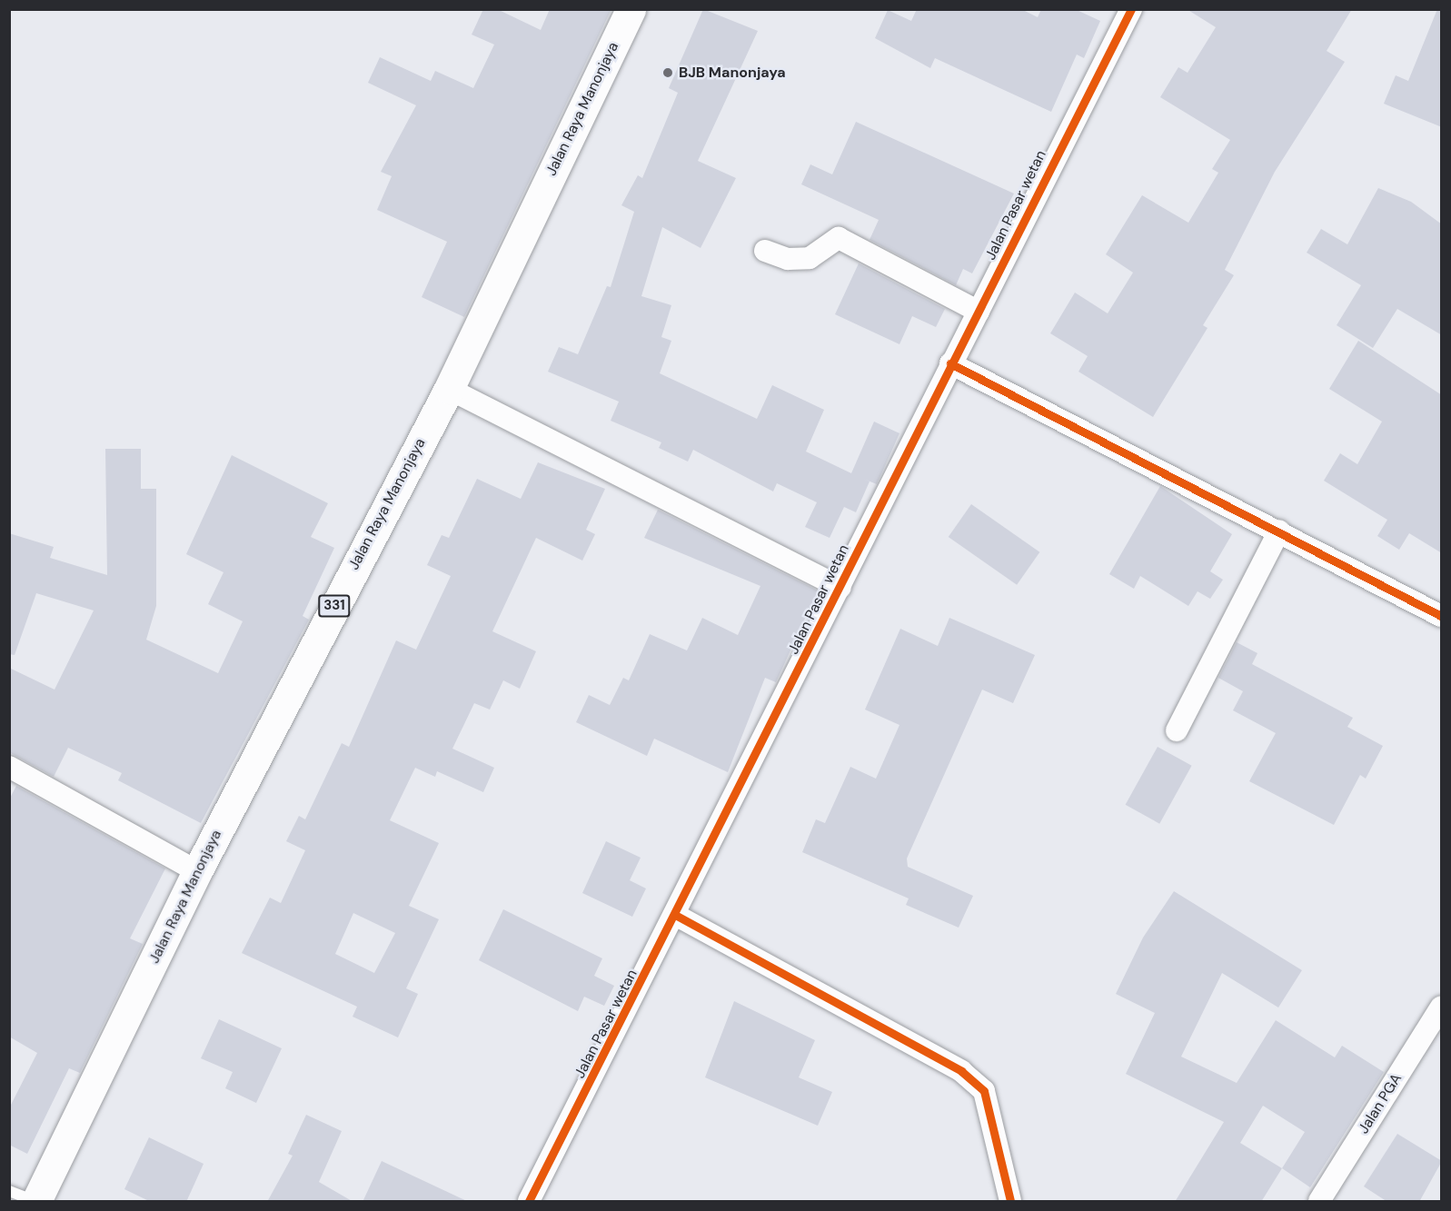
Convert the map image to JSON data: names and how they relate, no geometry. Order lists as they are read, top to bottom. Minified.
{"streets":{"main road":["Jalan Raya Manonjaya","331"],"street":["Jalan Pasar wetan","Jalan PGA"]},"places":["BJB Manonjaya"]}
